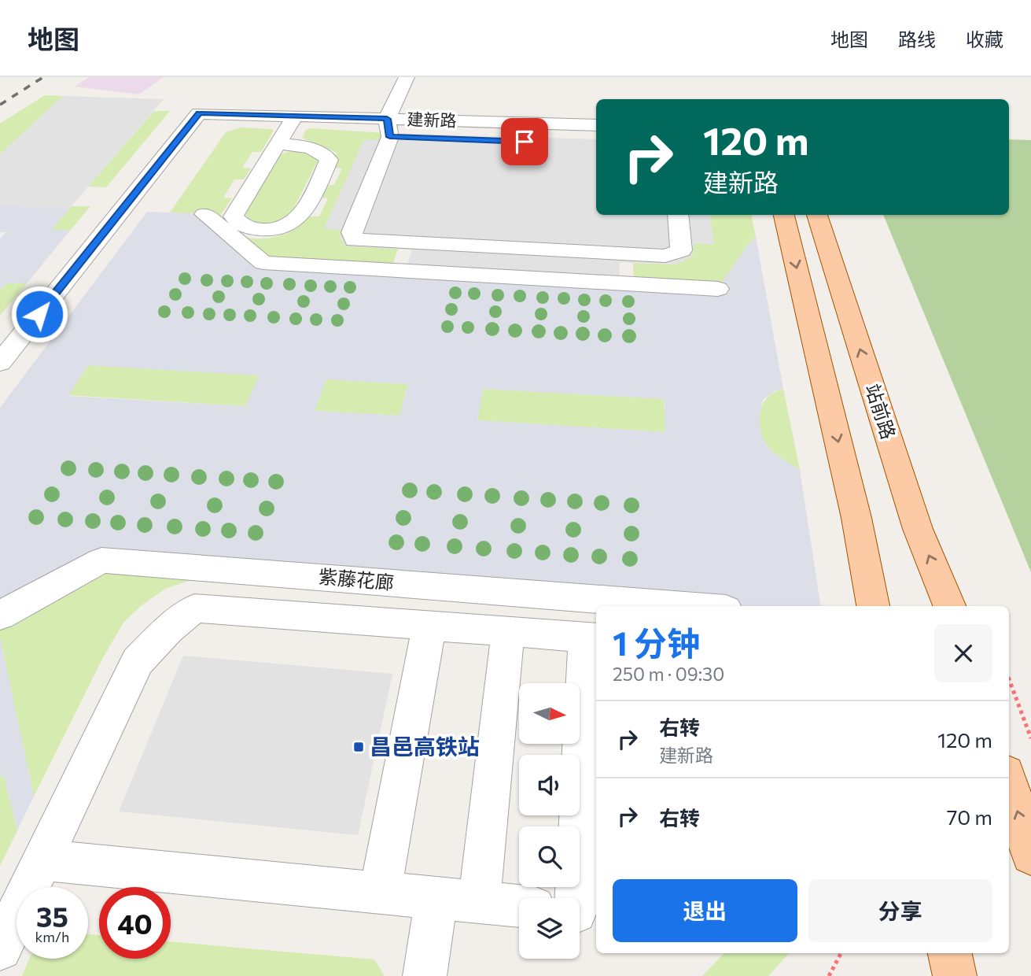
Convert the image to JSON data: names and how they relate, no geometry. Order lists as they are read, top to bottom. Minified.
{"streets":{"main road":["站前路"],"street":["建新路","紫藤花廊"]},"places":{"transit":["昌邑高铁站"]},"north":"right","page":{"header":"地图","nav":["地图","路线","收藏"],"turn":["120 m","建新路"],"heading":["1 分钟","250 m · 09:30"],"list":[{"name":"右转","note":"建新路","value":"120 m"},{"name":"右转","value":"70 m"}],"buttons":["退出","分享"],"speed":"35 km/h","limit":"40"}}
